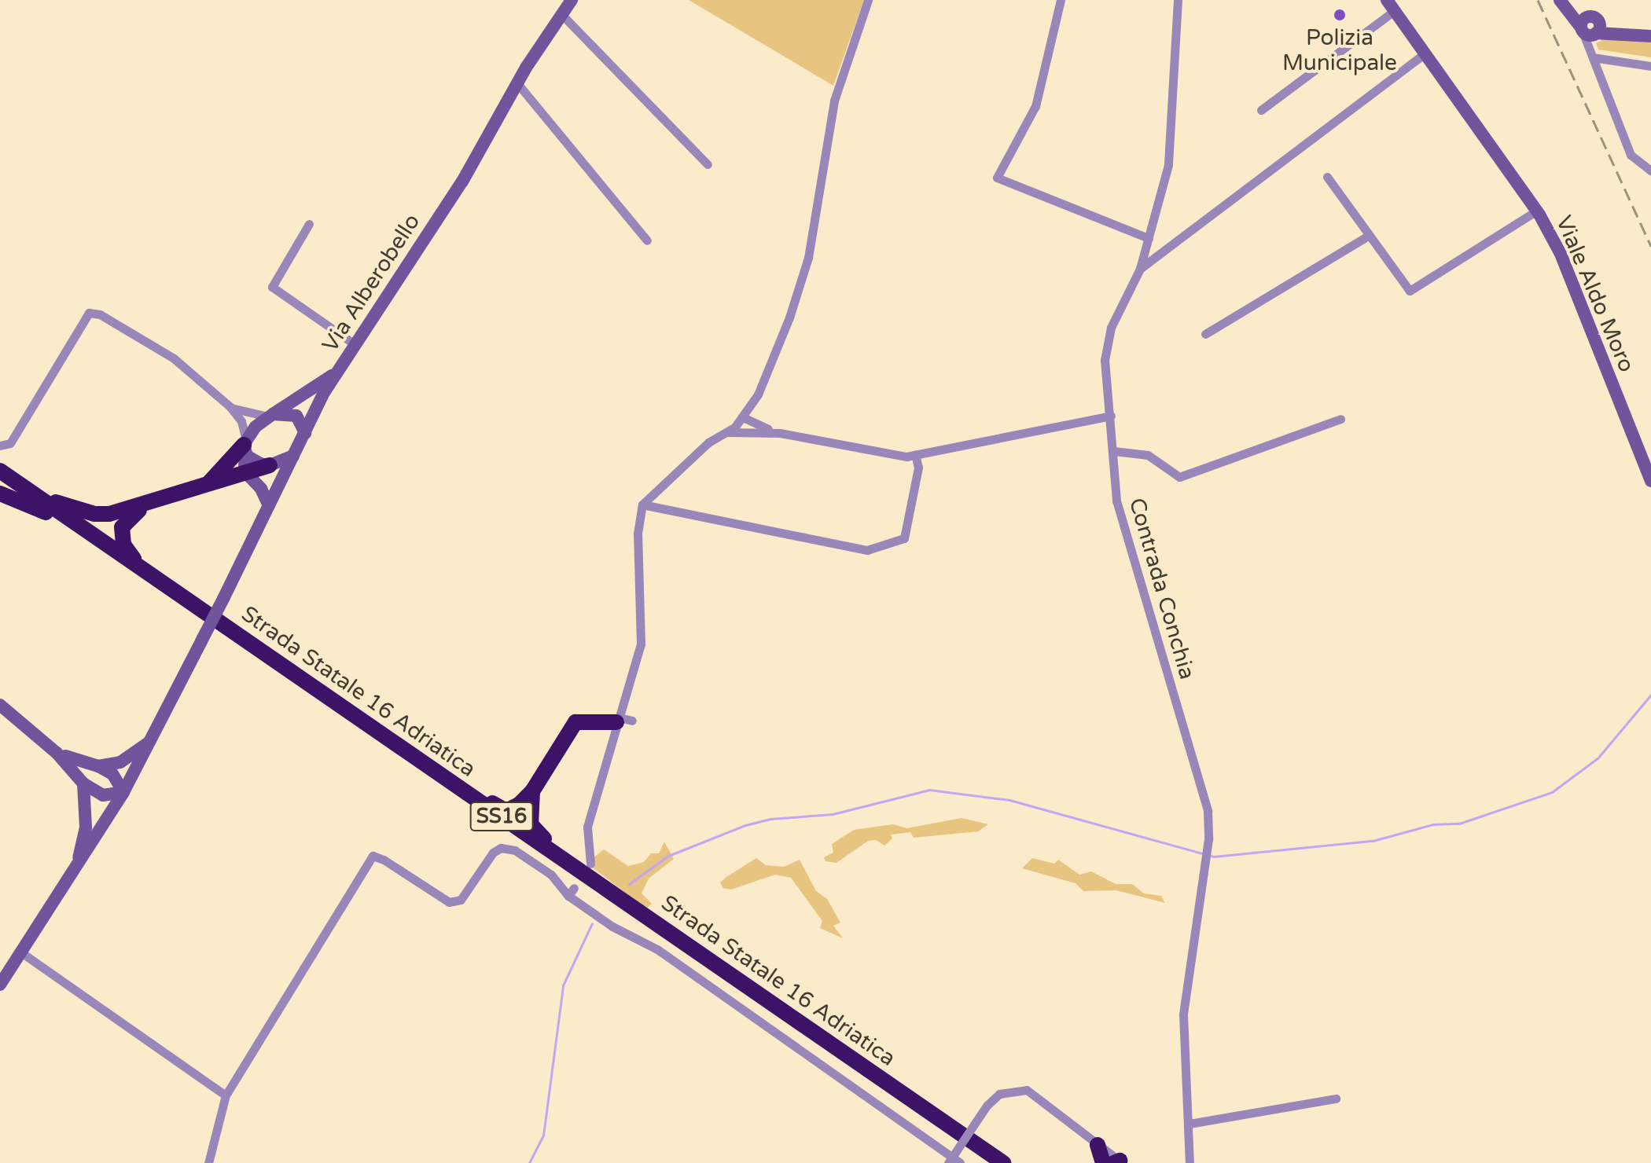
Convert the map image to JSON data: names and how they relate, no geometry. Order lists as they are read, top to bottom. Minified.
{"streets":{"highway":["Strada Statale 16 Adriatica","SS16"],"main road":["Via Alberobello","Viale Aldo Moro"],"street":["Contrada Conchia"]},"places":["Polizia Municipale"]}
